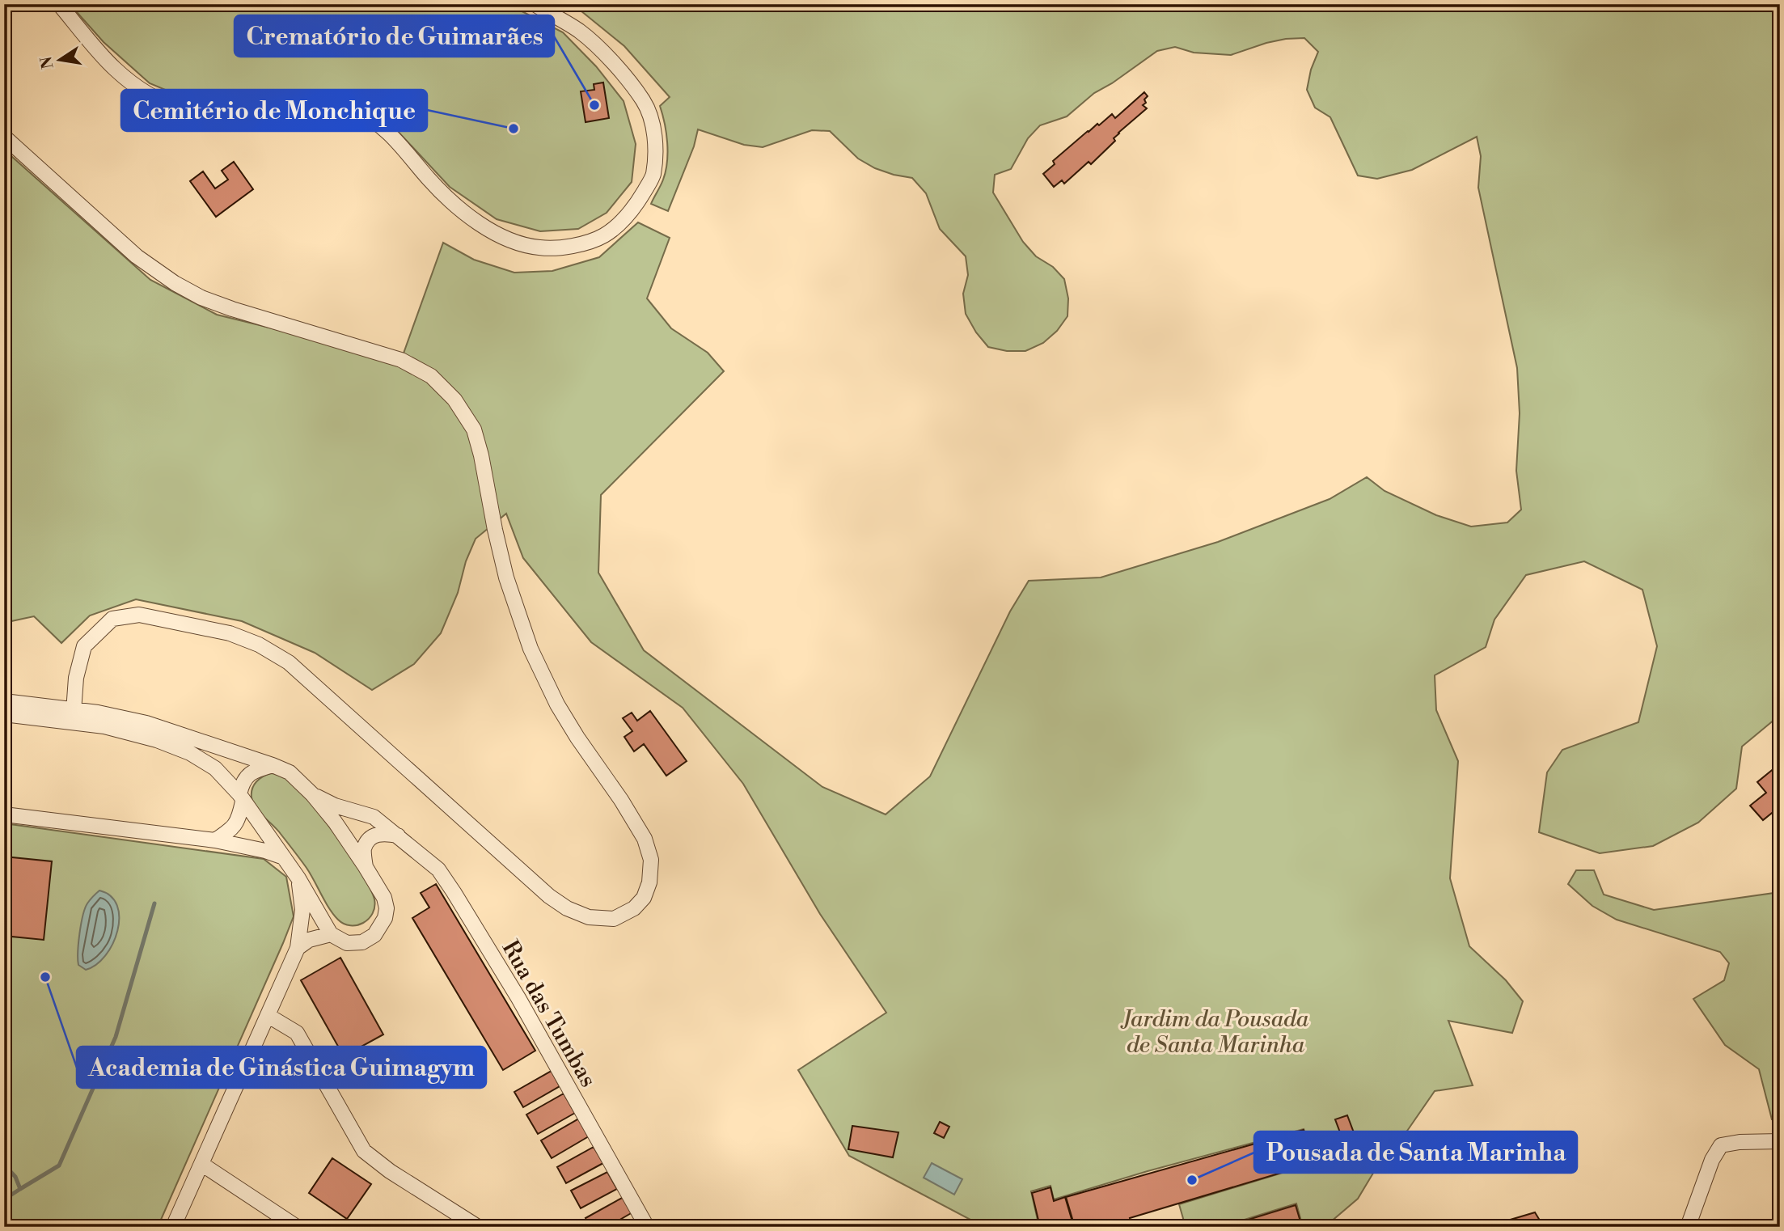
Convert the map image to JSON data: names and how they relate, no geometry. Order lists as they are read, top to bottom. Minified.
{"streets":{"street":["Rua das Tumbas"]},"parks":["Jardim da Pousada de Santa Marinha"],"places":["Crematório de Guimarães","Cemitério de Monchique","Academia de Ginástica Guimagym","Pousada de Santa Marinha"],"north":"left"}
